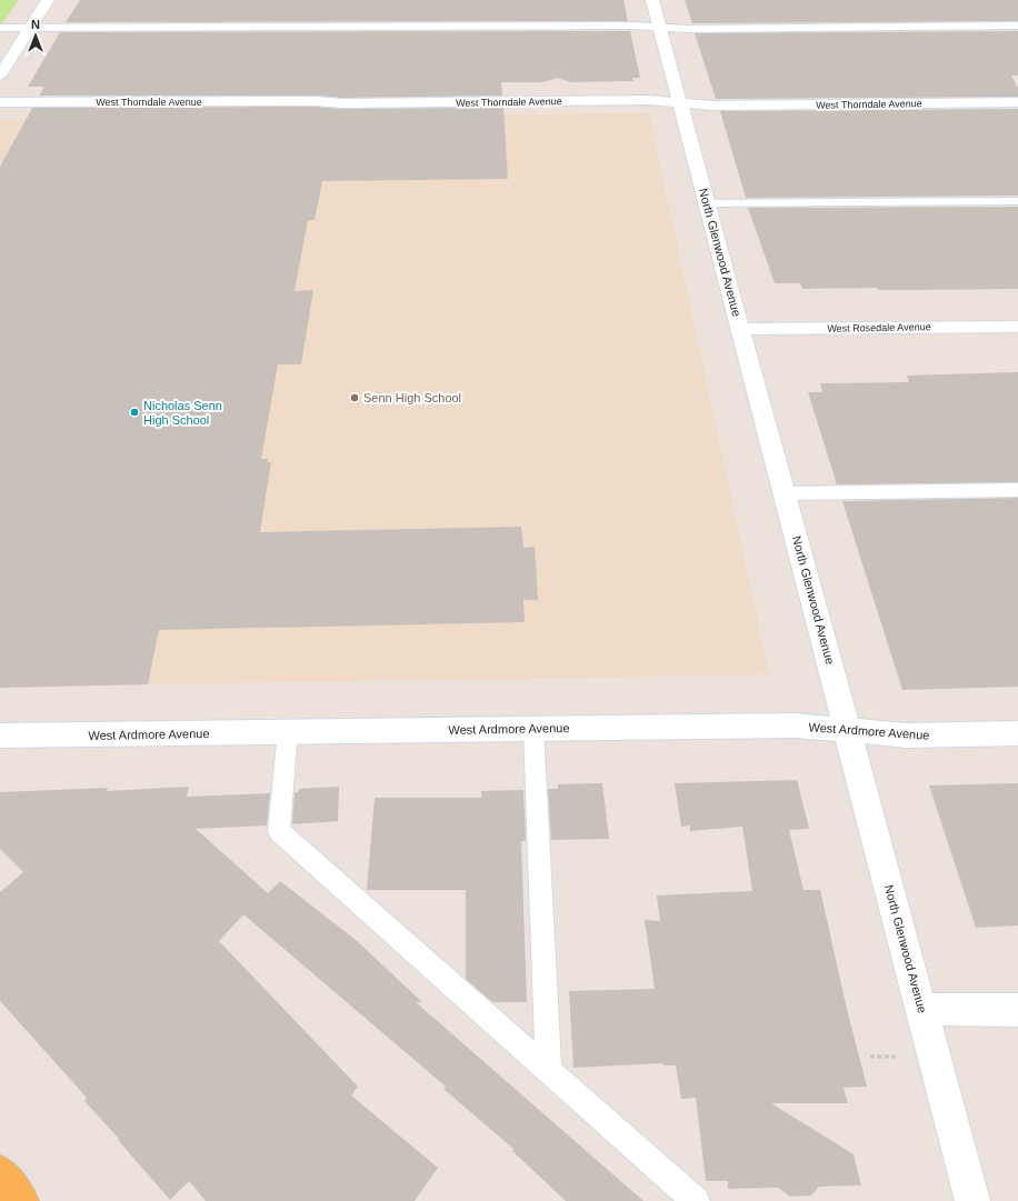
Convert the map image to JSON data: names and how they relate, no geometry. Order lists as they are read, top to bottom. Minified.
{"streets":{"street":["West Thorndale Avenue","North Glenwood Avenue","West Rosedale Avenue","West Ardmore Avenue"]},"crossings":[["West Thorndale Avenue","North Glenwood Avenue"],["North Glenwood Avenue","West Rosedale Avenue"],["North Glenwood Avenue","West Ardmore Avenue"]],"places":["Senn High School","Nicholas Senn High School"],"north":"top"}
